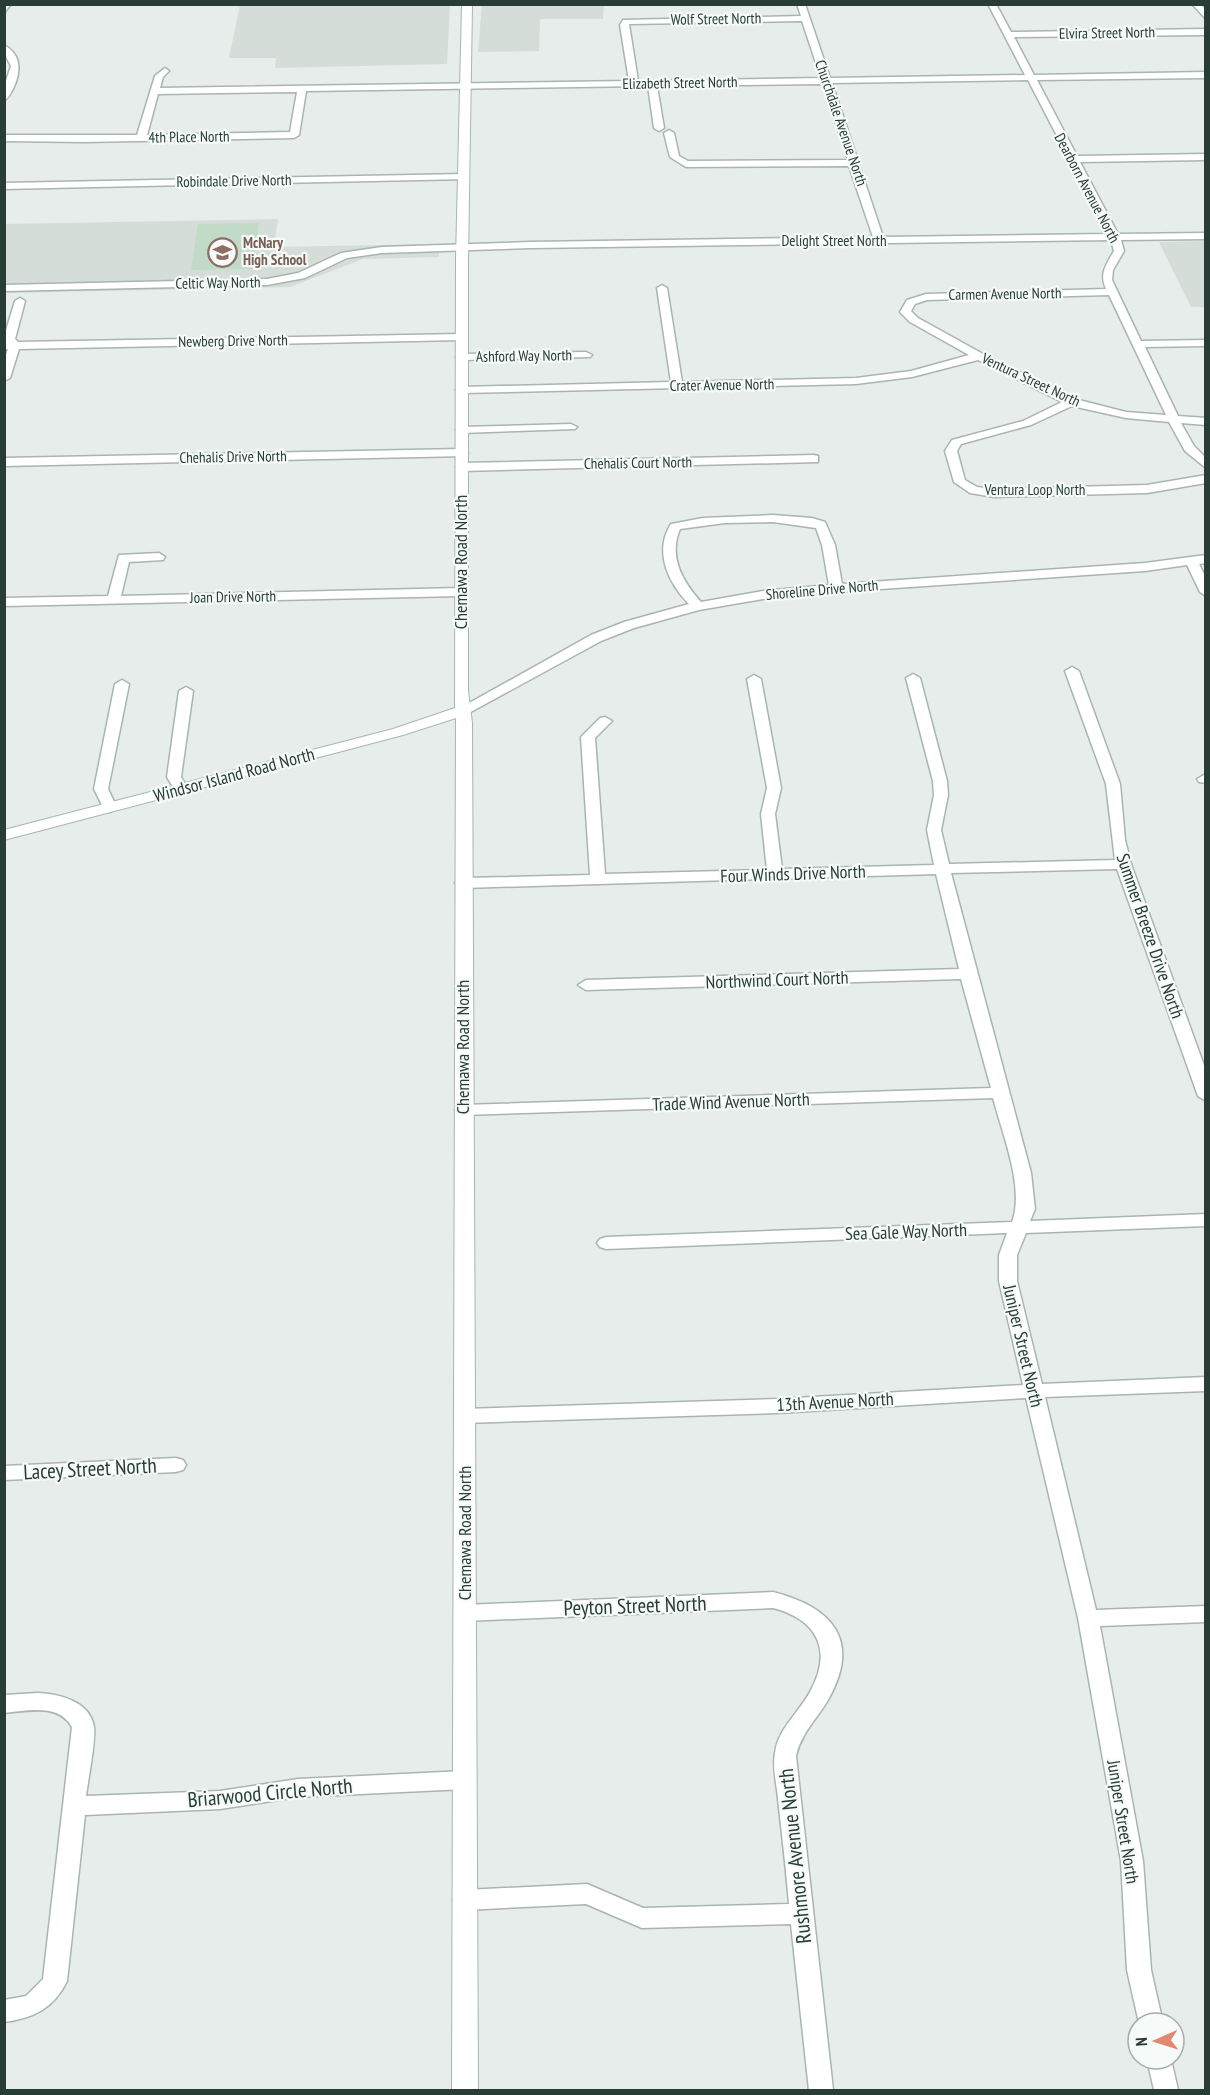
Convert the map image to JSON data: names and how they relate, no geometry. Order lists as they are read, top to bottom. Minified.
{"streets":{"street":["Wolf Street North","Elvira Street North","Elizabeth Street North","Churchdale Avenue North","4th Place North","Robindale Drive North","Dearborn Avenue North","Delight Street North","Celtic Way North","Carmen Avenue North","Newberg Drive North","Ashford Way North","Ventura Street North","Crater Avenue North","Chehalis Drive North","Chehalis Court North","Ventura Loop North","Chemawa Road North","Shoreline Drive North","Joan Drive North","Windsor Island Road North","Four Winds Drive North","Summer Breeze Drive North","Northwind Court North","Trade Wind Avenue North","Sea Gale Way North","Juniper Street North","13th Avenue North","Lacey Street North","Peyton Street North","Briarwood Circle North","Rushmore Avenue North"]},"crossings":[["Wolf Street North","Elizabeth Street North"],["Wolf Street North","Churchdale Avenue North"],["Elvira Street North","Dearborn Avenue North"],["Elizabeth Street North","Churchdale Avenue North"],["Elizabeth Street North","4th Place North"],["Elizabeth Street North","Dearborn Avenue North"],["Elizabeth Street North","Chemawa Road North"],["Churchdale Avenue North","Delight Street North"],["Robindale Drive North","Chemawa Road North"],["Dearborn Avenue North","Delight Street North"],["Dearborn Avenue North","Carmen Avenue North"],["Dearborn Avenue North","Ventura Street North"],["Delight Street North","Celtic Way North"],["Delight Street North","Chemawa Road North"],["Celtic Way North","Chemawa Road North"],["Carmen Avenue North","Ventura Street North"],["Newberg Drive North","Chemawa Road North"],["Ashford Way North","Chemawa Road North"],["Ventura Street North","Crater Avenue North"],["Ventura Street North","Ventura Loop North"],["Crater Avenue North","Chemawa Road North"],["Chehalis Drive North","Chemawa Road North"],["Chehalis Court North","Chemawa Road North"],["Chemawa Road North","Shoreline Drive North"],["Chemawa Road North","Joan Drive North"],["Chemawa Road North","Windsor Island Road North"],["Chemawa Road North","Four Winds Drive North"],["Chemawa Road North","Trade Wind Avenue North"],["Chemawa Road North","13th Avenue North"],["Chemawa Road North","Peyton Street North"],["Chemawa Road North","Briarwood Circle North"],["Shoreline Drive North","Windsor Island Road North"],["Four Winds Drive North","Summer Breeze Drive North"],["Four Winds Drive North","Juniper Street North"],["Northwind Court North","Juniper Street North"],["Trade Wind Avenue North","Juniper Street North"],["Sea Gale Way North","Juniper Street North"],["Juniper Street North","13th Avenue North"],["Peyton Street North","Rushmore Avenue North"]],"places":{"school or university":["McNary High School"]},"north":"left"}
